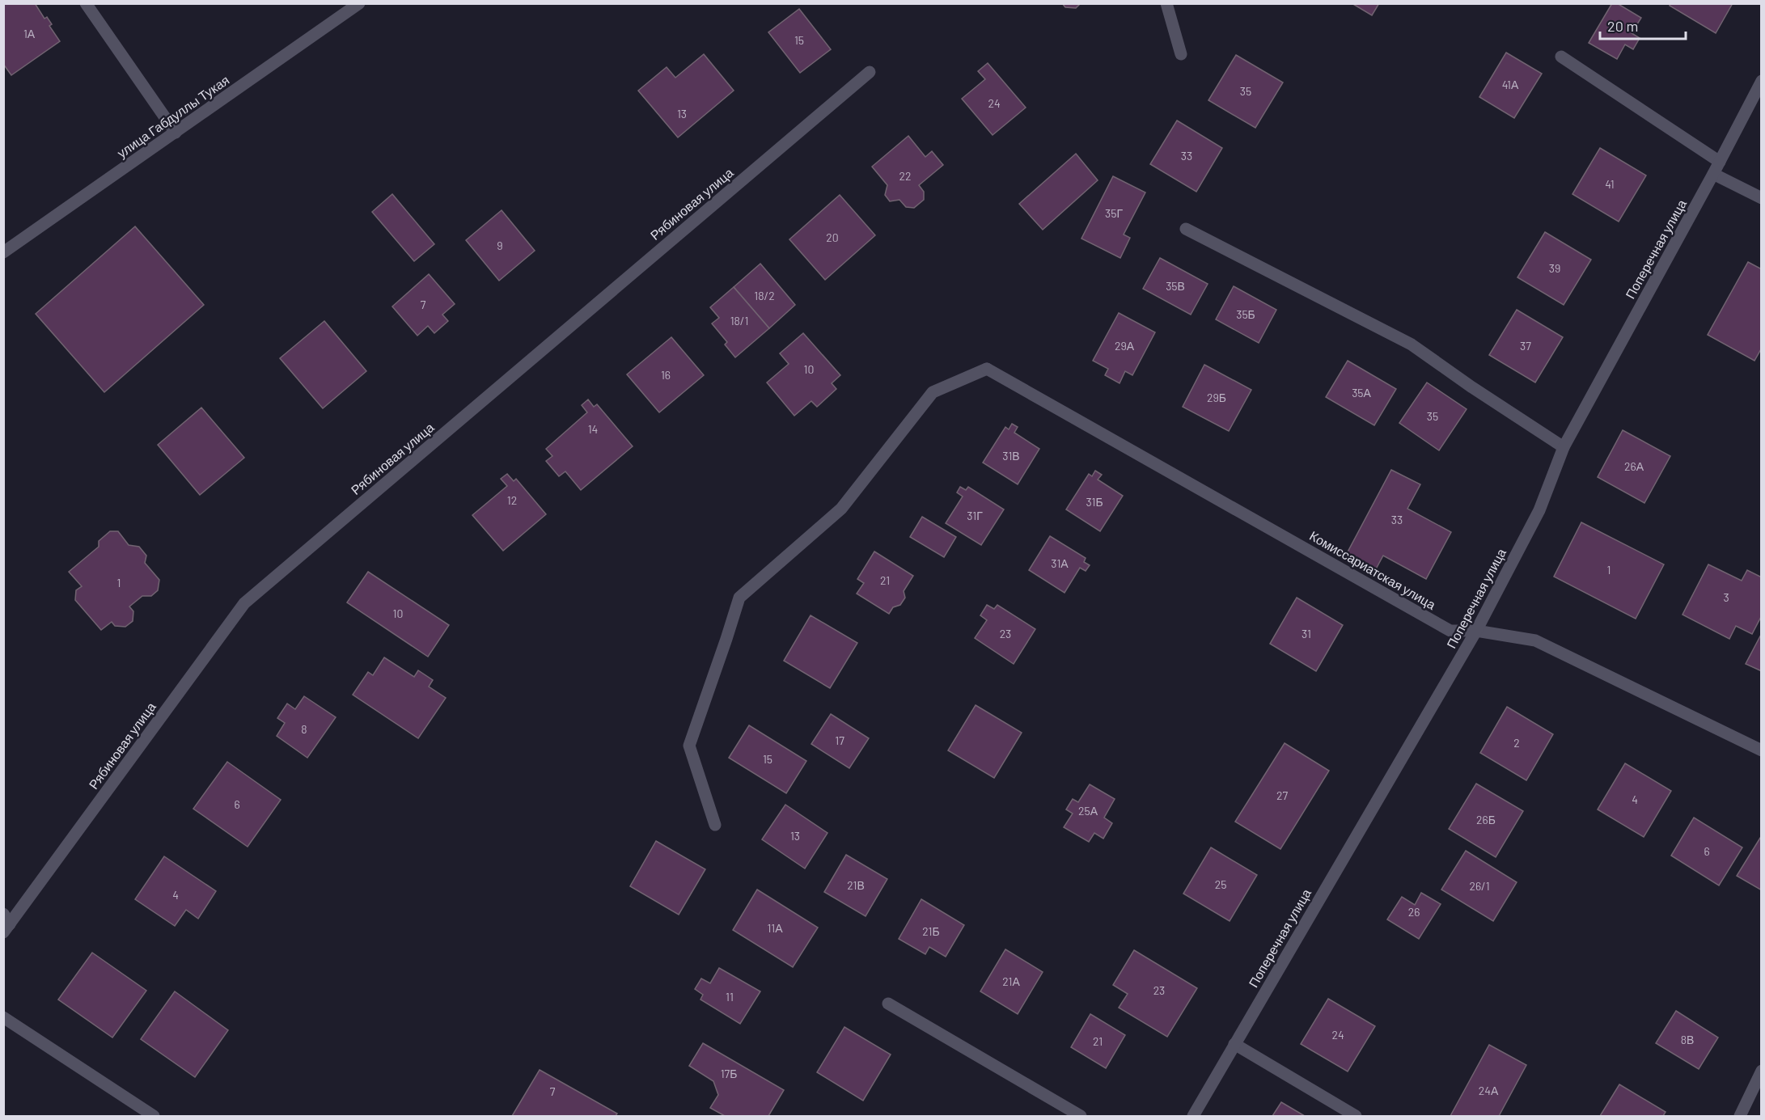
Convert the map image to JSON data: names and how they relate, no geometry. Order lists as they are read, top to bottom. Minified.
{"streets":{"street":["улица Габдуллы Тукая","Рябиновая улица","Поперечная улица","Комиссариатская улица"]},"crossings":[["Поперечная улица","Комиссариатская улица"]],"house_numbers":["1А","15","41А","35","24","13","33","22","41","35Г","20","9","39","35В","18/2","7","35Б","18/1","29А","37","10","16","35А","29Б","35","14","31В","26А","12","31Б","31Г","33","31А","1","21","1","3","10","23","31","8","17","2","15","27","4","6","25А","26Б","13","6","25","21В","26/1","4","26","11А","21Б","21А","23","11","24","8В","21","17Б","24А","7"],"scale_bar":"20 m"}
